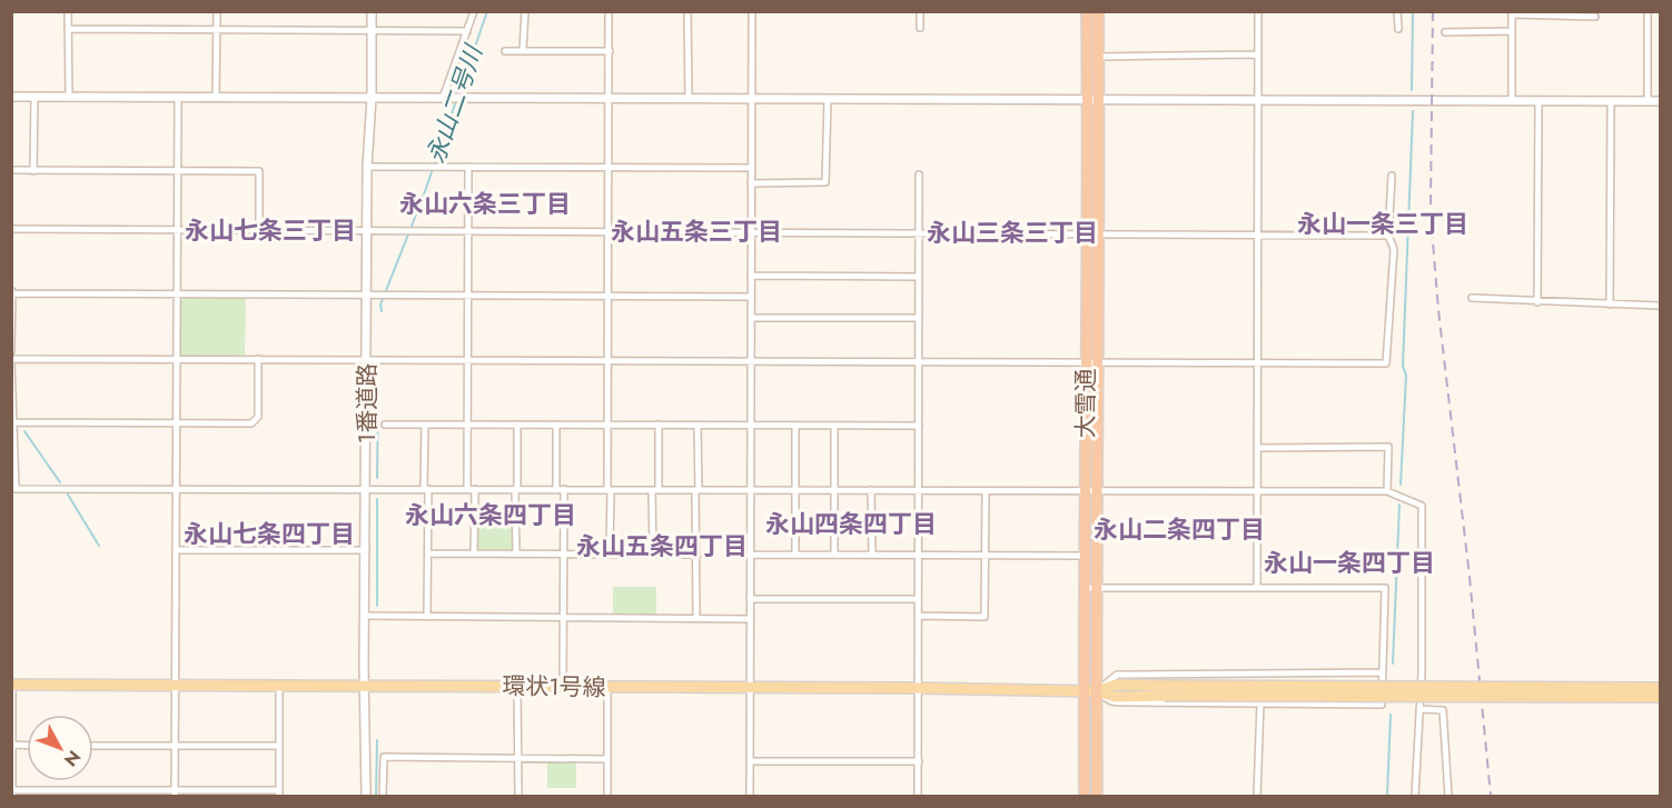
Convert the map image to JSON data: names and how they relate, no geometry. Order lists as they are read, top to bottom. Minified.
{"streets":{"highway":["大雪通"],"main road":["環状1号線"],"street":["1番道路"]},"crossings":[["1番道路","環状1号線"],["大雪通","環状1号線"]],"districts":["永山六条三丁目","永山一条三丁目","永山七条三丁目","永山五条三丁目","永山三条三丁目","永山六条四丁目","永山四条四丁目","永山二条四丁目","永山七条四丁目","永山五条四丁目","永山一条四丁目"],"water":["永山二号川"],"north":"bottom right"}
